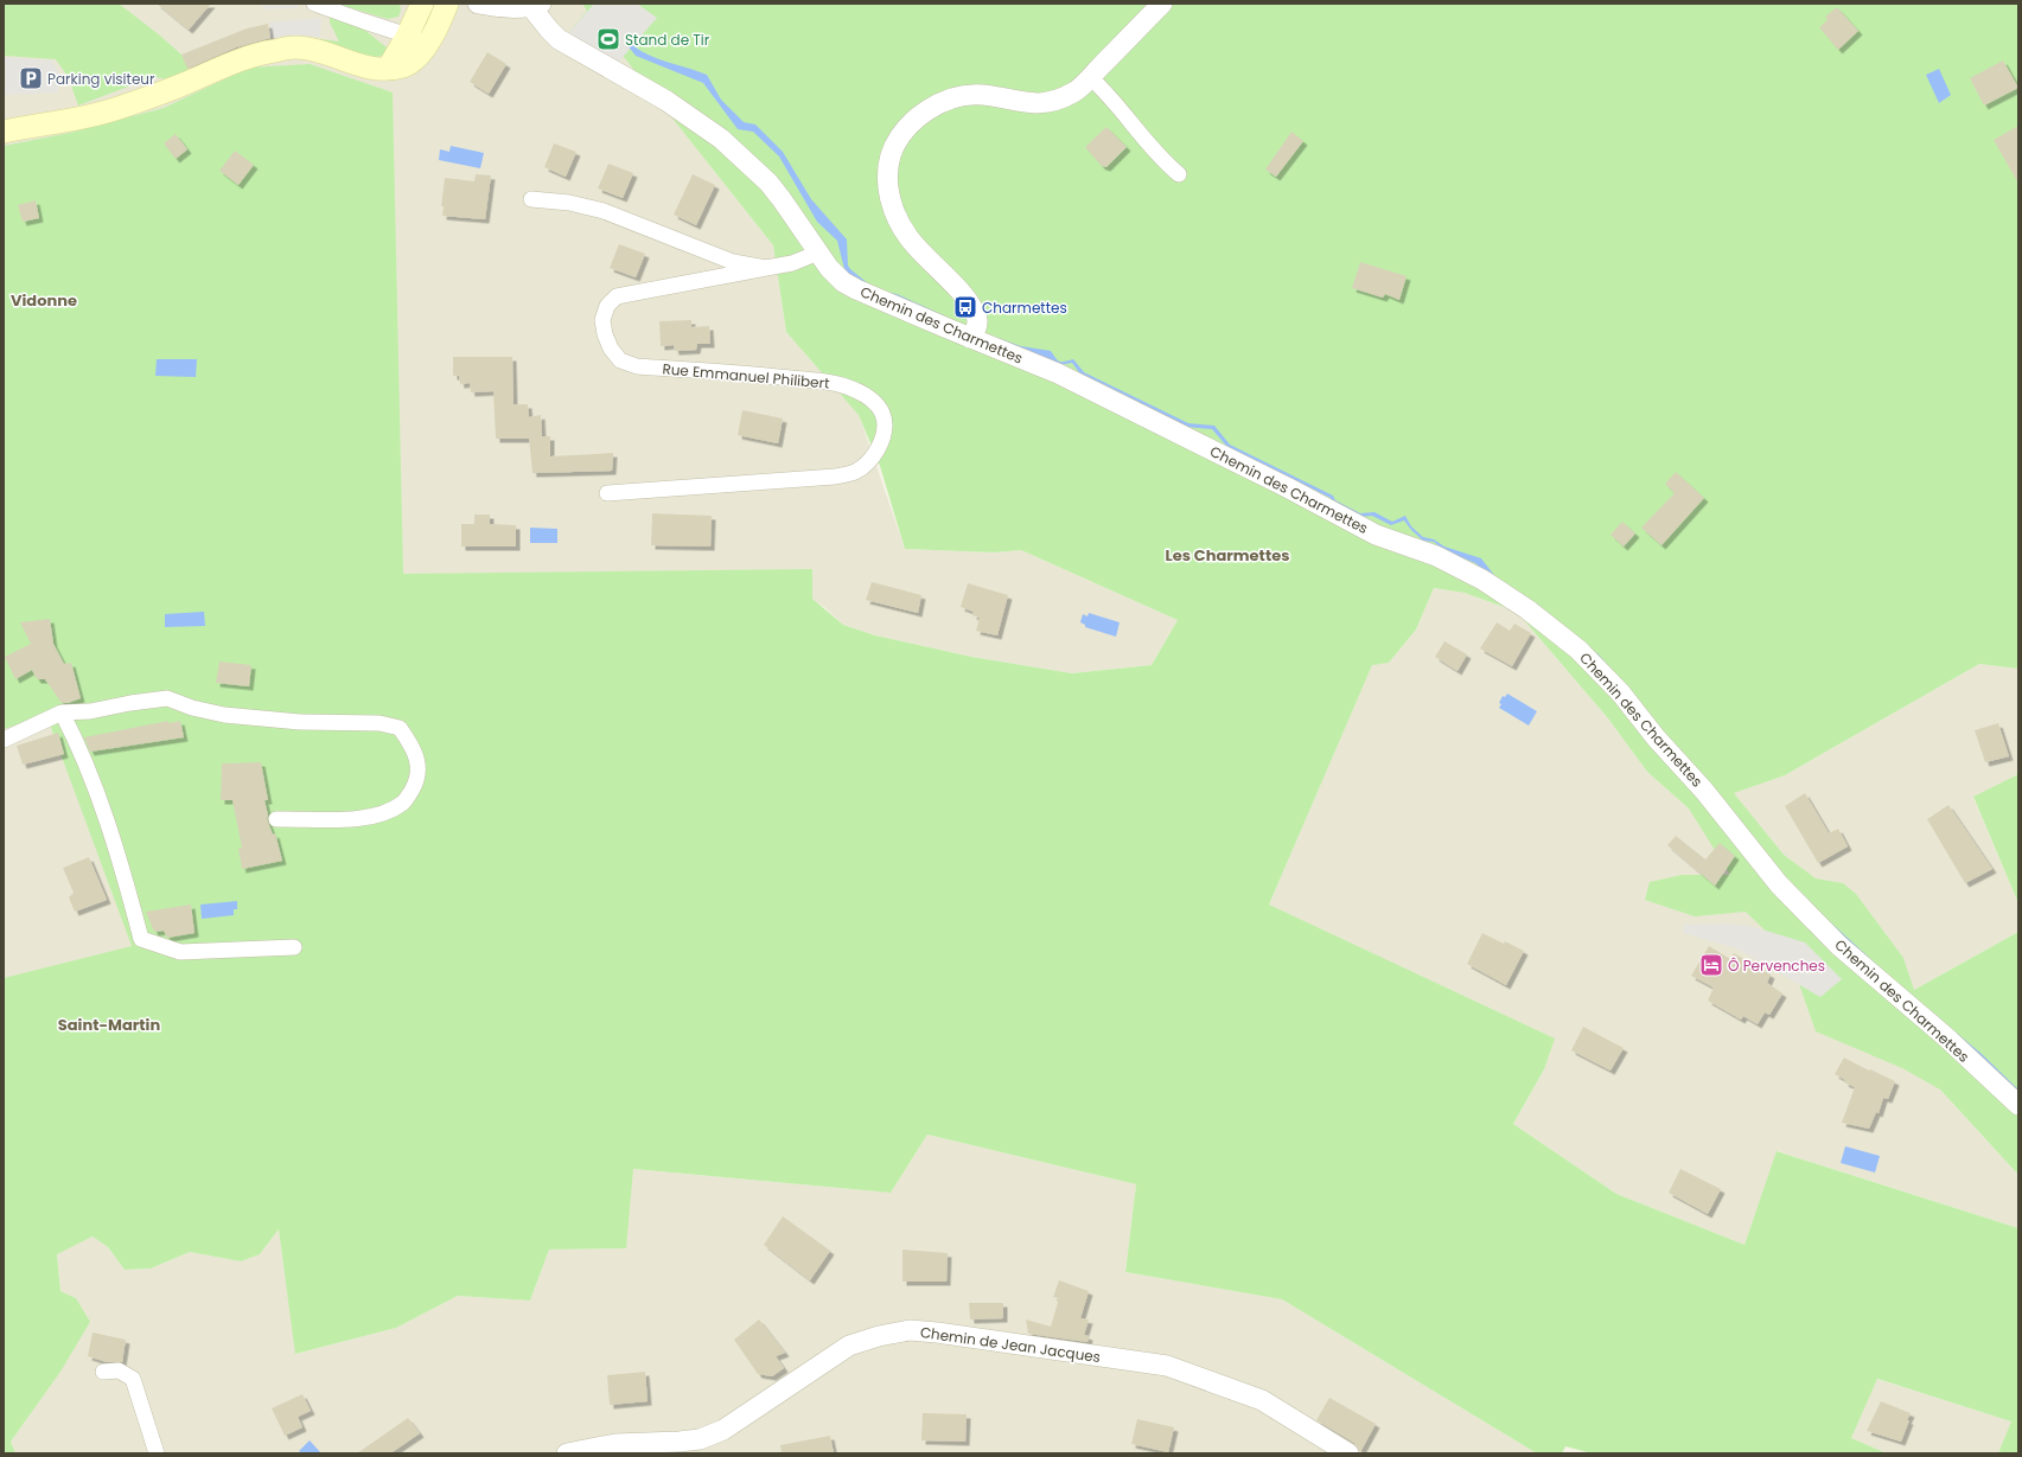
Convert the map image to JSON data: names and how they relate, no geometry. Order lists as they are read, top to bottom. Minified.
{"streets":{"street":["Chemin des Charmettes","Rue Emmanuel Philibert","Chemin de Jean Jacques"]},"districts":["Vidonne","Les Charmettes","Saint-Martin"],"places":{"sports":["Stand de Tir"],"parking":["Parking visiteur"],"bus stop":["Charmettes"],"hotel":["Ô Pervenches"]}}
